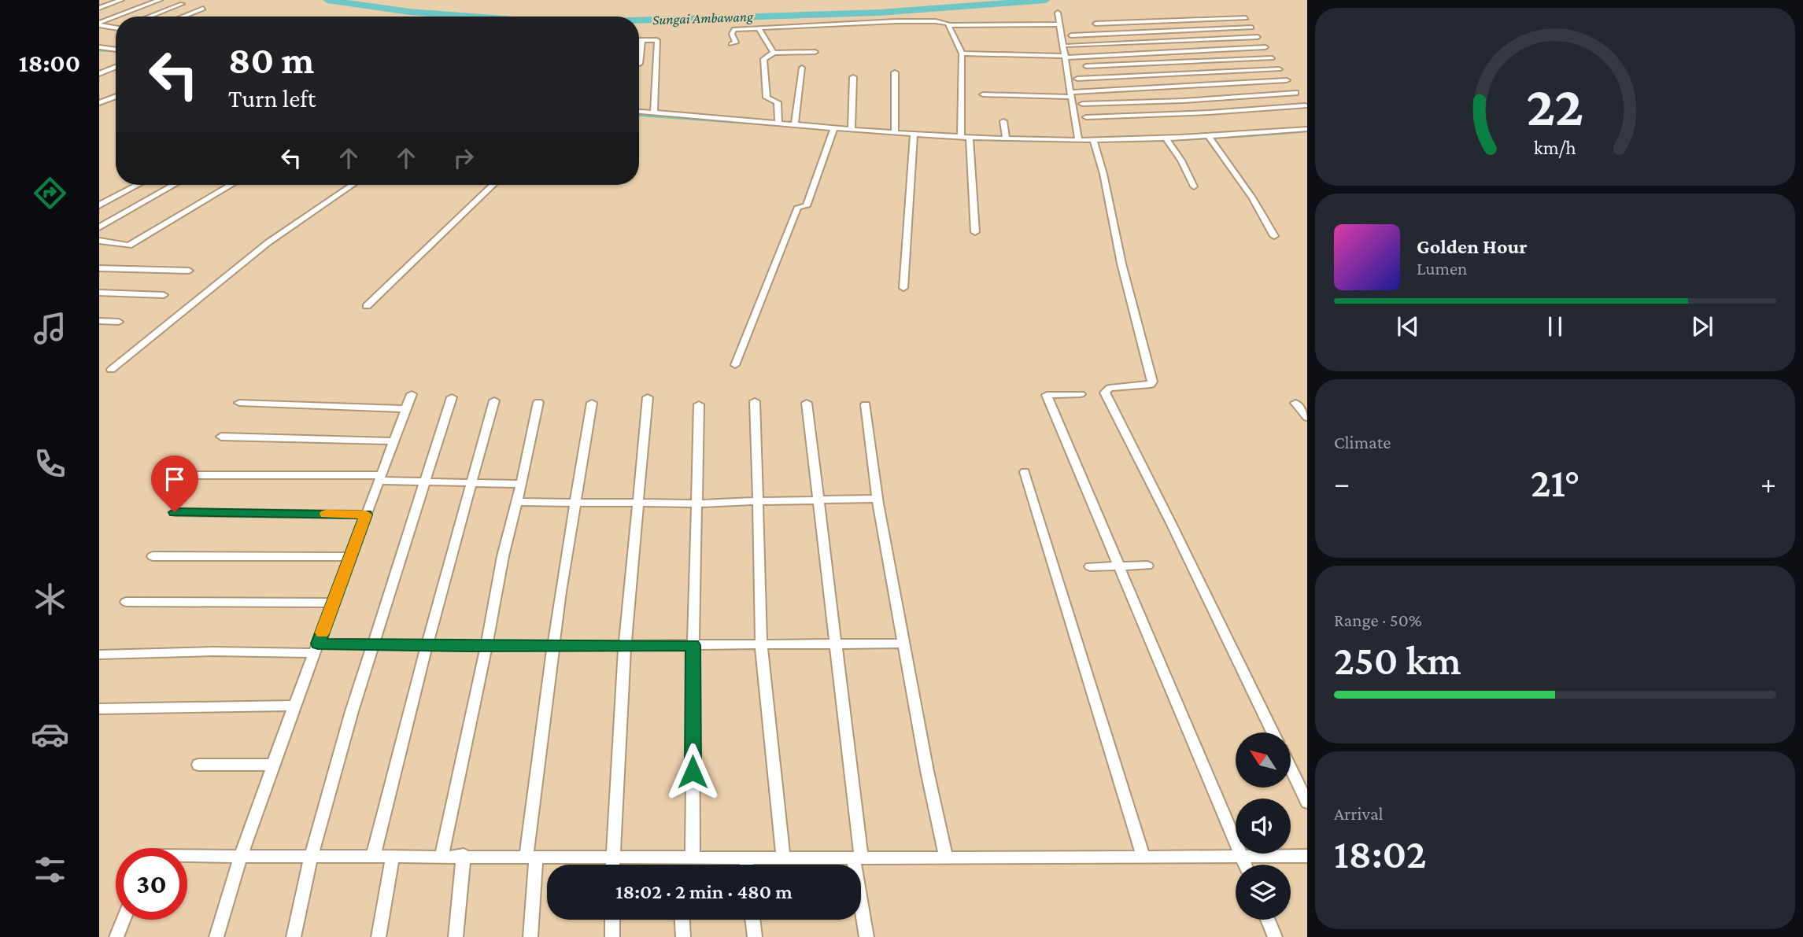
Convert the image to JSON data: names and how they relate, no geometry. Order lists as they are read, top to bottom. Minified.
{"water":["Sungai Ambawang"],"north":"top left","page":{"tabs":"18:00","turn":["80 m","Turn left"],"song":["Golden Hour","Lumen"],"tile":["Climate",["Range · 50%","250 km"],["Arrival","18:02"]],"heat":["−","21°","+"],"limit":"30","trip":"18:02 · 2 min · 480 m","gauge":["22","km/h"]}}
